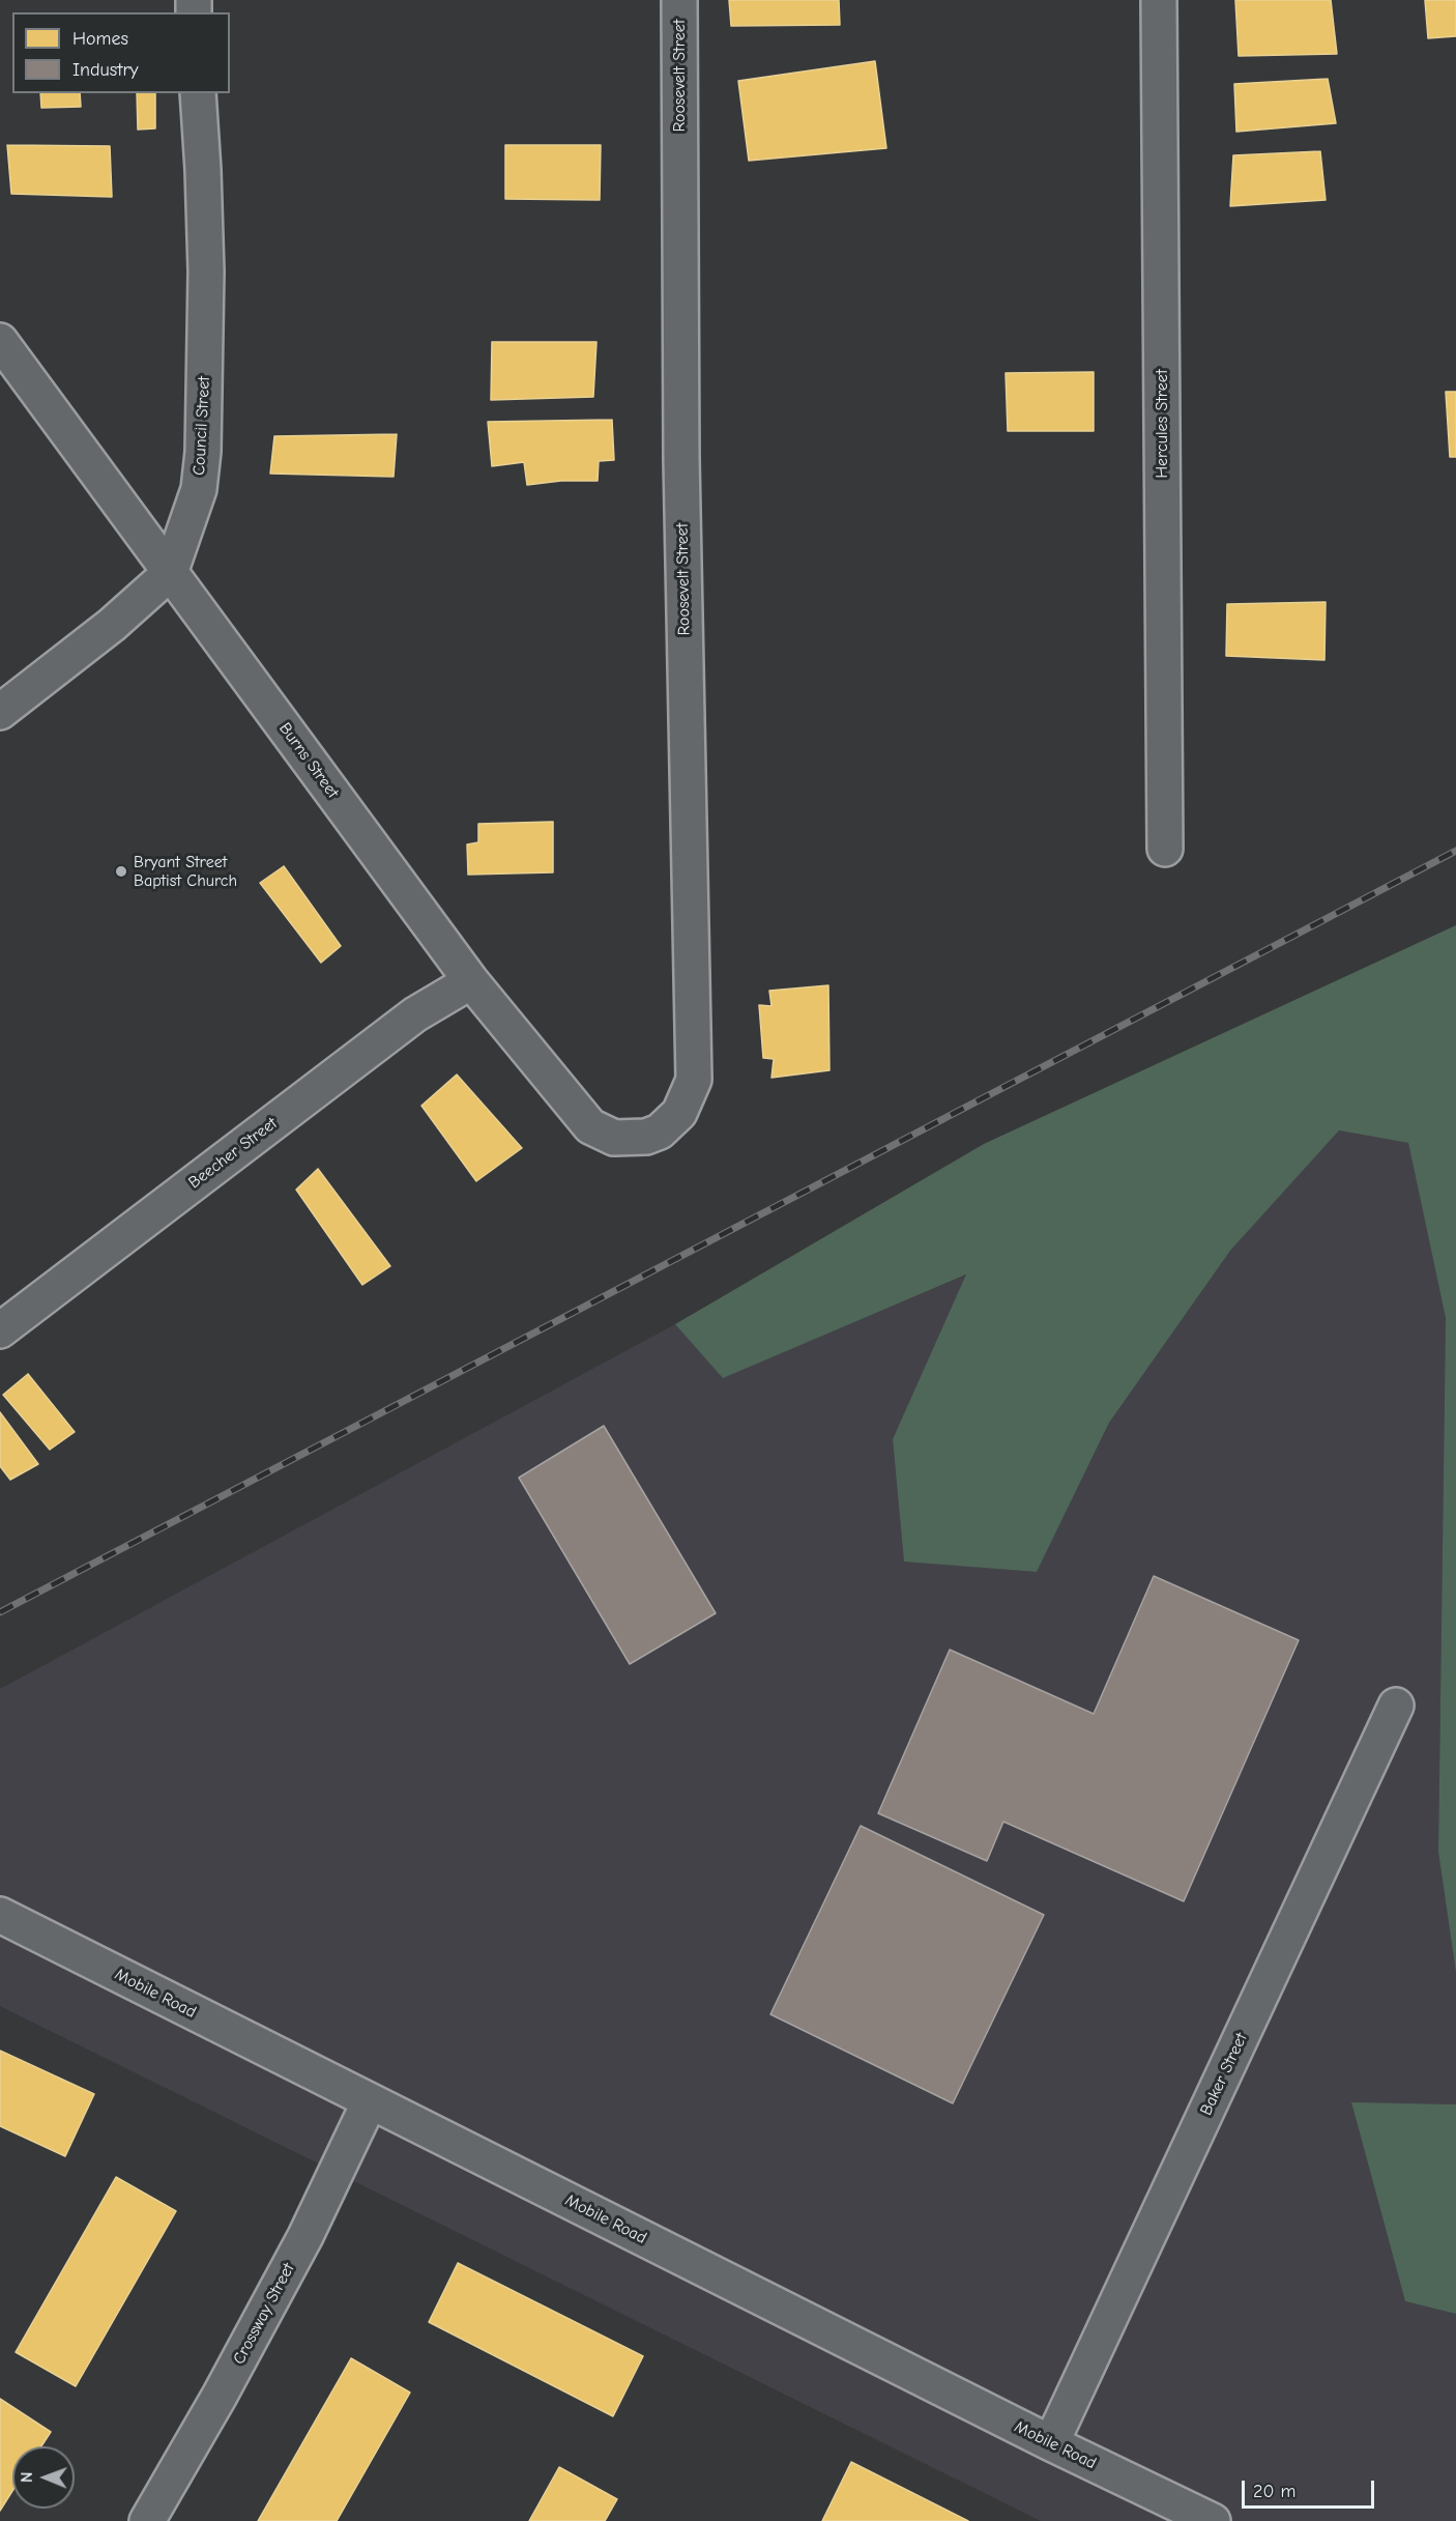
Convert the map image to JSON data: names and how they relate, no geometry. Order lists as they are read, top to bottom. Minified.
{"streets":{"street":["Roosevelt Street","Hercules Street","Council Street","Burns Street","Beecher Street","Mobile Road","Baker Street","Crossway Street"]},"crossings":[["Roosevelt Street","Burns Street"],["Council Street","Burns Street"],["Burns Street","Beecher Street"],["Mobile Road","Baker Street"],["Mobile Road","Crossway Street"]],"places":["Bryant Street Baptist Church"],"legend":["Homes","Industry"],"scale_bar":"20 m","north":"left"}
